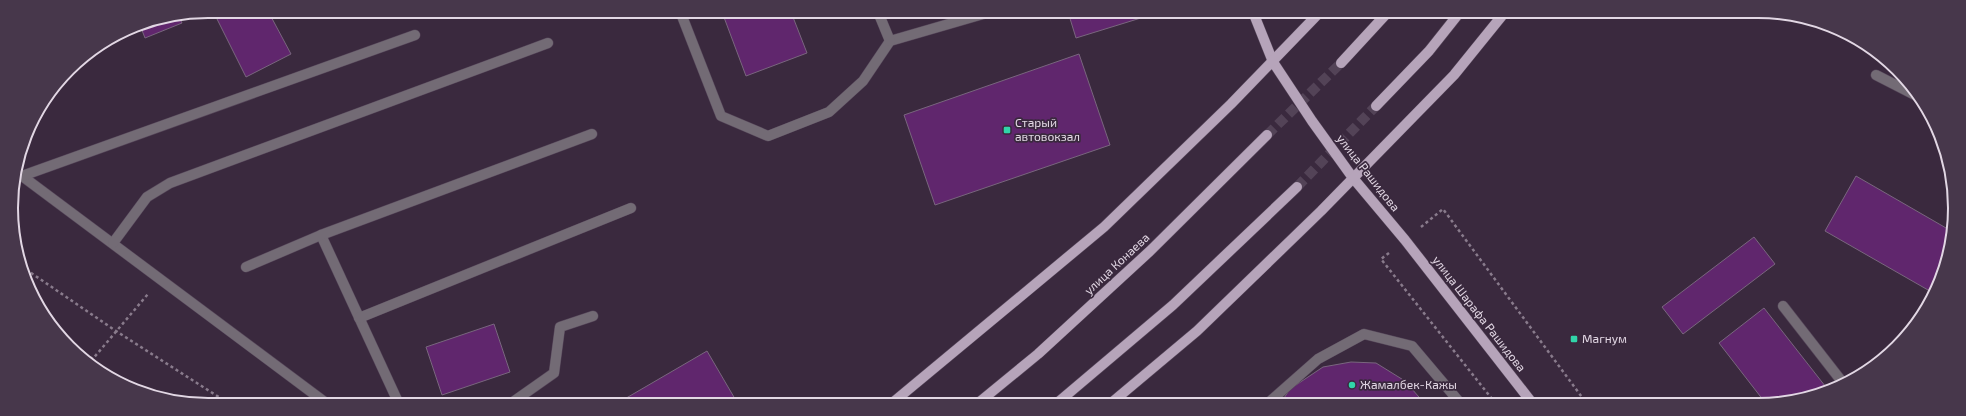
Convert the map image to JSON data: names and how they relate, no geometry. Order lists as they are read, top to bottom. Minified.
{"streets":{"main road":["улица Рашидова","улица Конаева","улица Шарафа Рашидова"]},"crossings":[["улица Рашидова","улица Шарафа Рашидова"]],"places":{"transit":["Старый автовокзал","Магнум"],"other":["Жамалбек-Кажы"]}}
